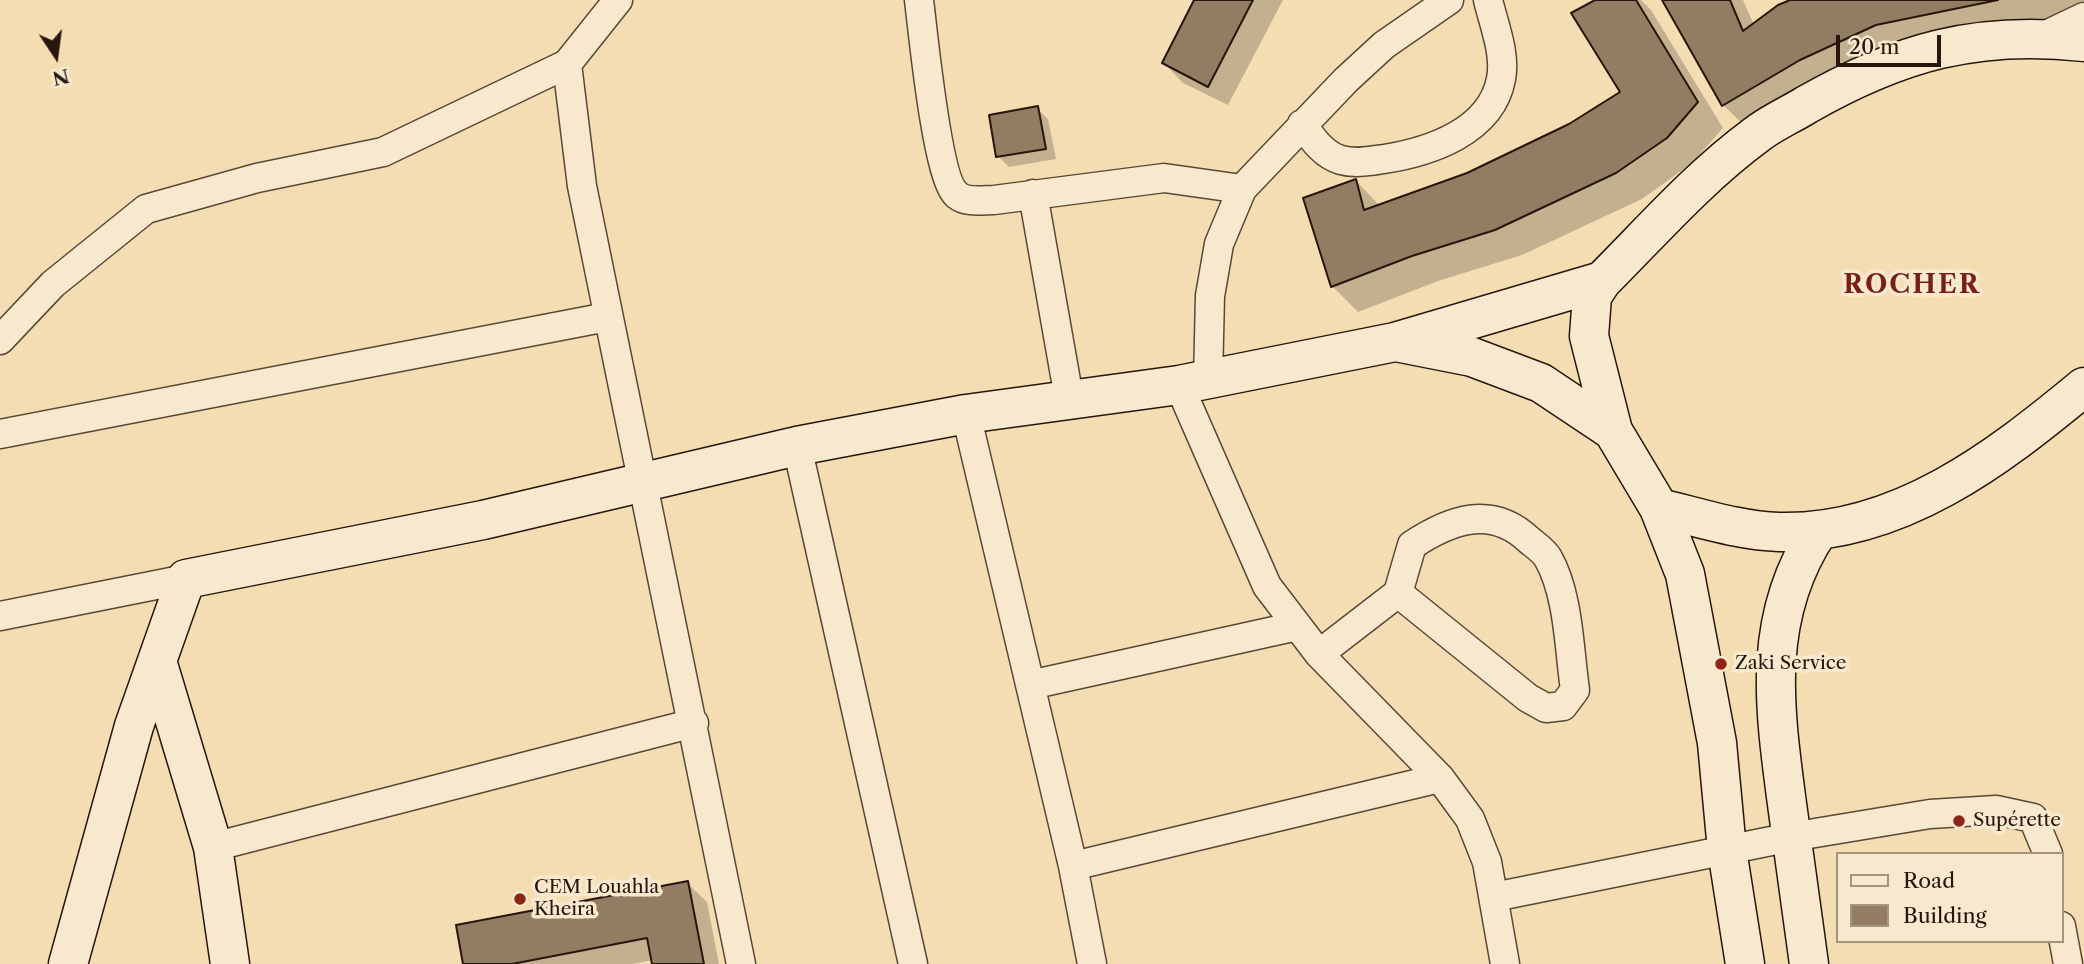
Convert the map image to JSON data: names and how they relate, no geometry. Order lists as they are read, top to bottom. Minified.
{"districts":["ROCHER"],"places":["Zaki Service","Supérette","CEM Louahla Kheira"],"legend":["Road","Building"],"scale_bar":"20 m","north":"bottom"}
